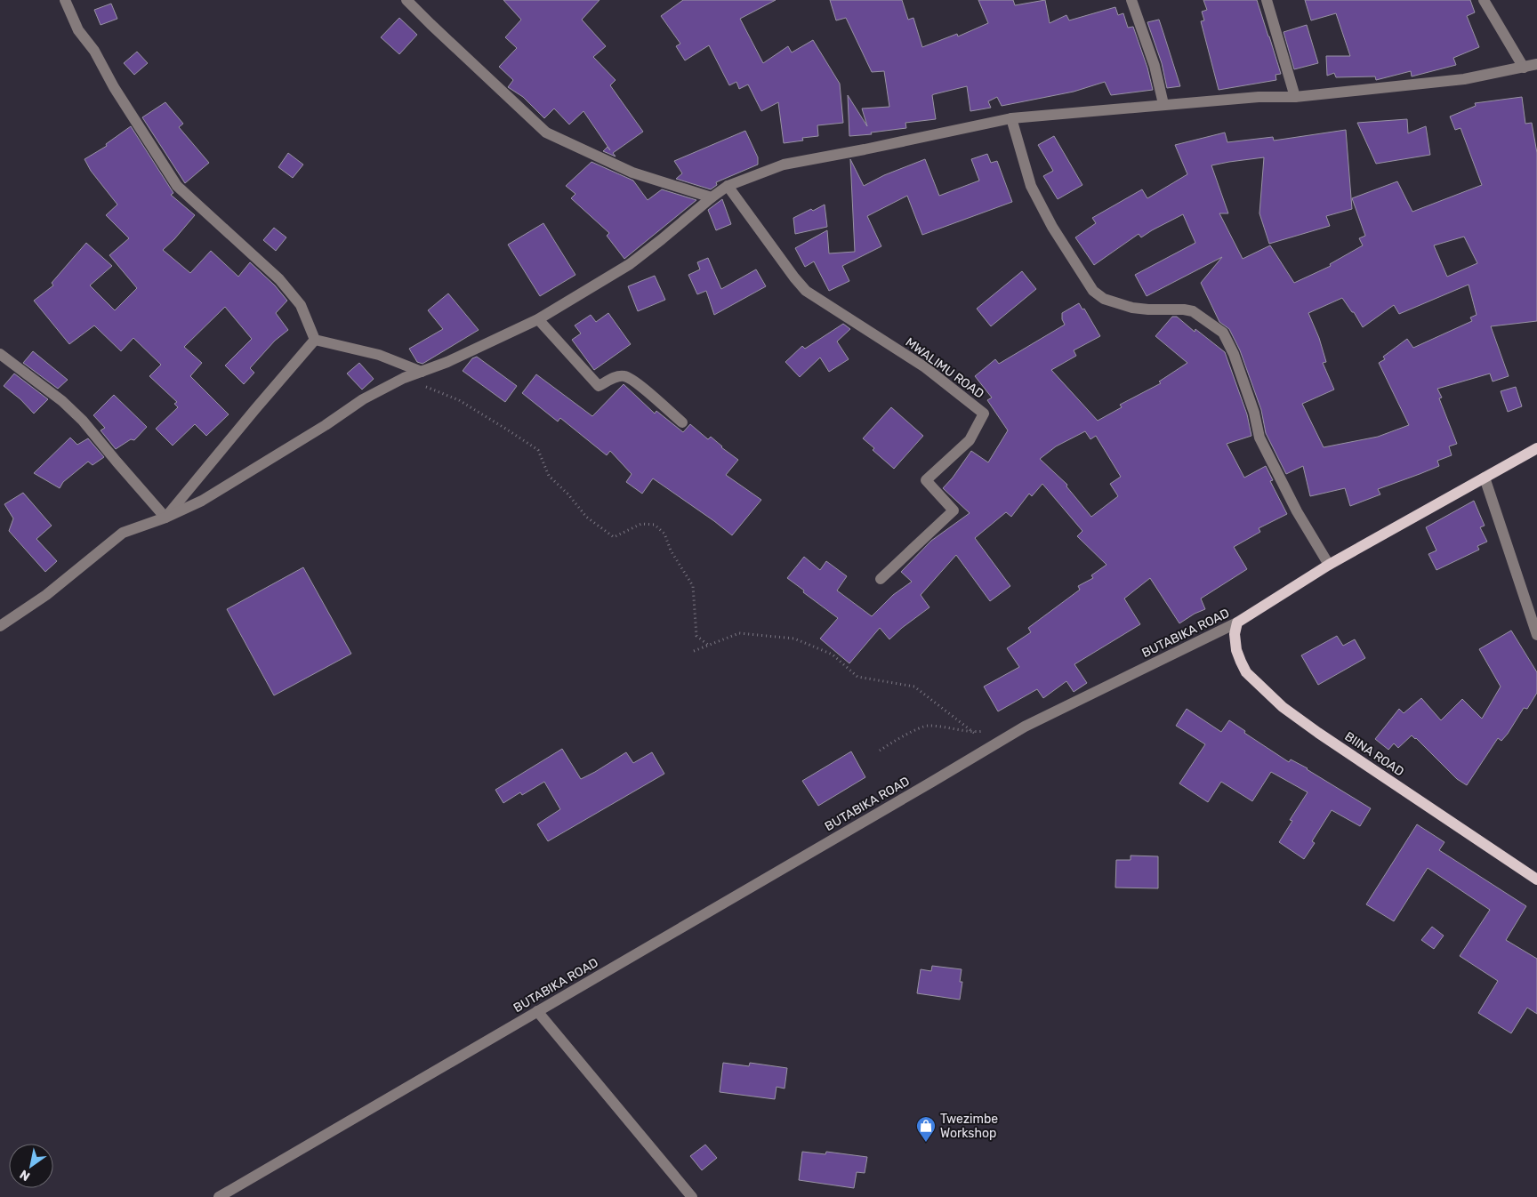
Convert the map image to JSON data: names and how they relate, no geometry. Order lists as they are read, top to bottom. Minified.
{"streets":{"main road":["BUTABIKA ROAD","BIINA ROAD"],"street":["MWALIMU ROAD"]},"crossings":[["BUTABIKA ROAD","BIINA ROAD"]],"places":{"shop":["Twezimbe Workshop"]},"north":"bottom left"}
